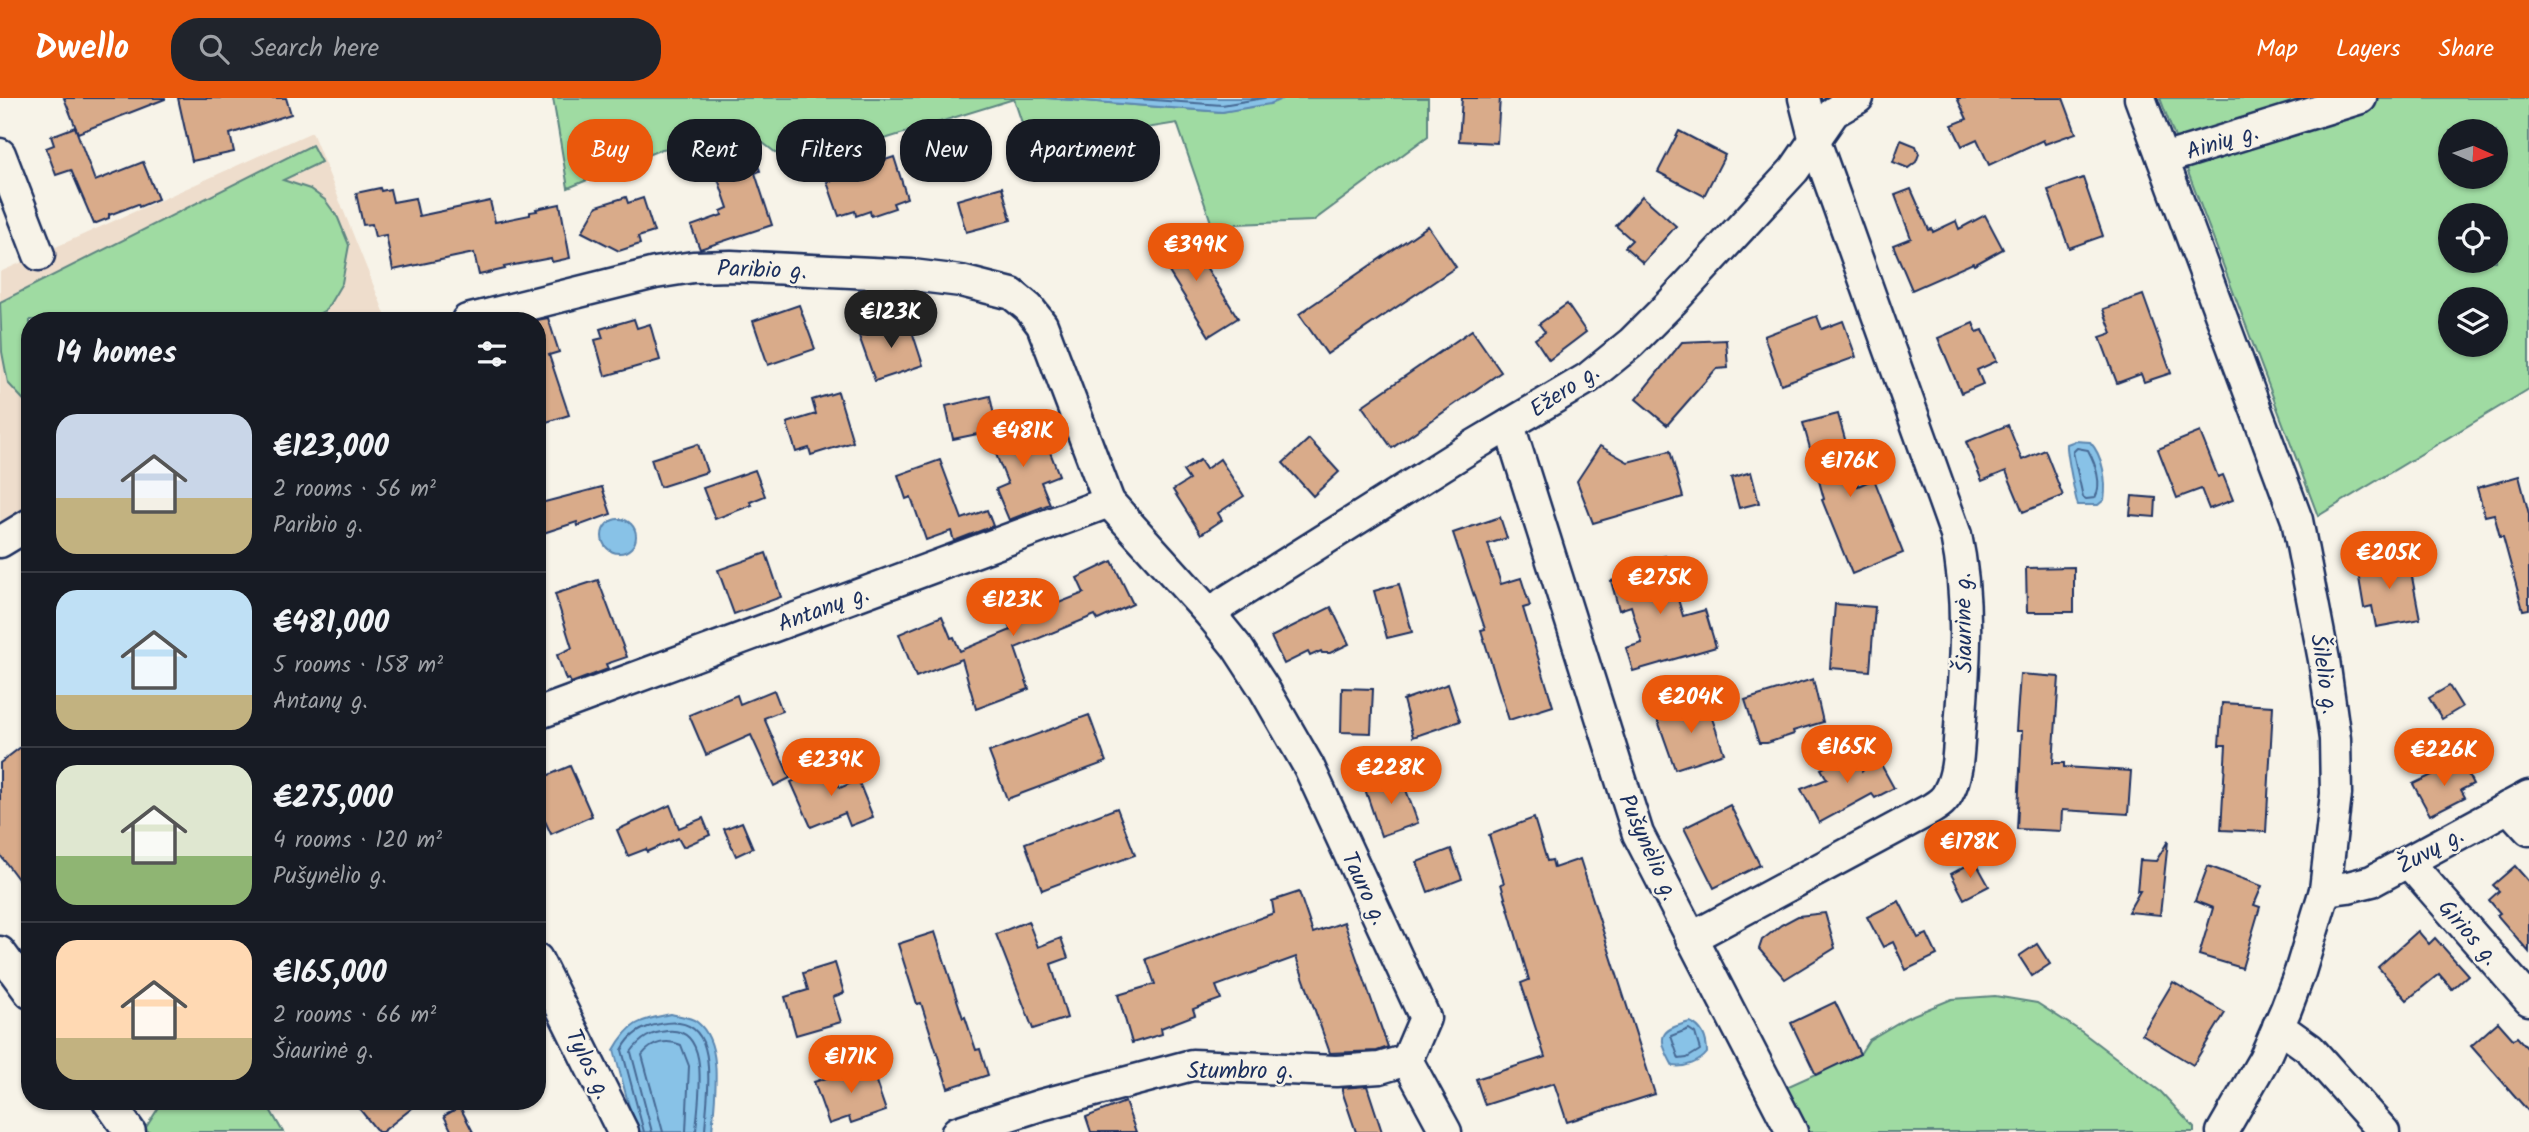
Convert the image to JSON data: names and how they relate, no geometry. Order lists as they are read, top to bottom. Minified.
{"streets":{"street":["Ainių g.","Paribio g.","Ežero g.","Antanų g.","Šiaurinė g.","Šilelio g.","Pušynėlio g.","Žuvų g.","Tauro g.","Girios g.","Tylos g.","Stumbro g."]},"crossings":[["Ainių g.","Šilelio g."],["Paribio g.","Ežero g."],["Paribio g.","Antanų g."],["Paribio g.","Tauro g."],["Ežero g.","Šiaurinė g."],["Ežero g.","Pušynėlio g."],["Ežero g.","Tauro g."],["Šiaurinė g.","Pušynėlio g."],["Šilelio g.","Žuvų g."],["Žuvų g.","Girios g."],["Tauro g.","Stumbro g."]],"north":"right","page":{"header":"Dwello","search":"Search here","nav":["Map","Layers","Share"],"chip":["Buy","Rent","Filters","New","Apartment"],"price":["€399K","€123K","€481K","€176K","€205K","€275K","€123K","€204K","€165K","€226K","€239K","€228K","€178K","€171K"],"heading":"14 homes","list":[{"name":"€123,000","note":"2 rooms · 56 m² · Paribio g."},{"name":"€481,000","note":"5 rooms · 158 m² · Antanų g."},{"name":"€275,000","note":"4 rooms · 120 m² · Pušynėlio g."},{"name":"€165,000","note":"2 rooms · 66 m² · Šiaurinė g."}]}}
